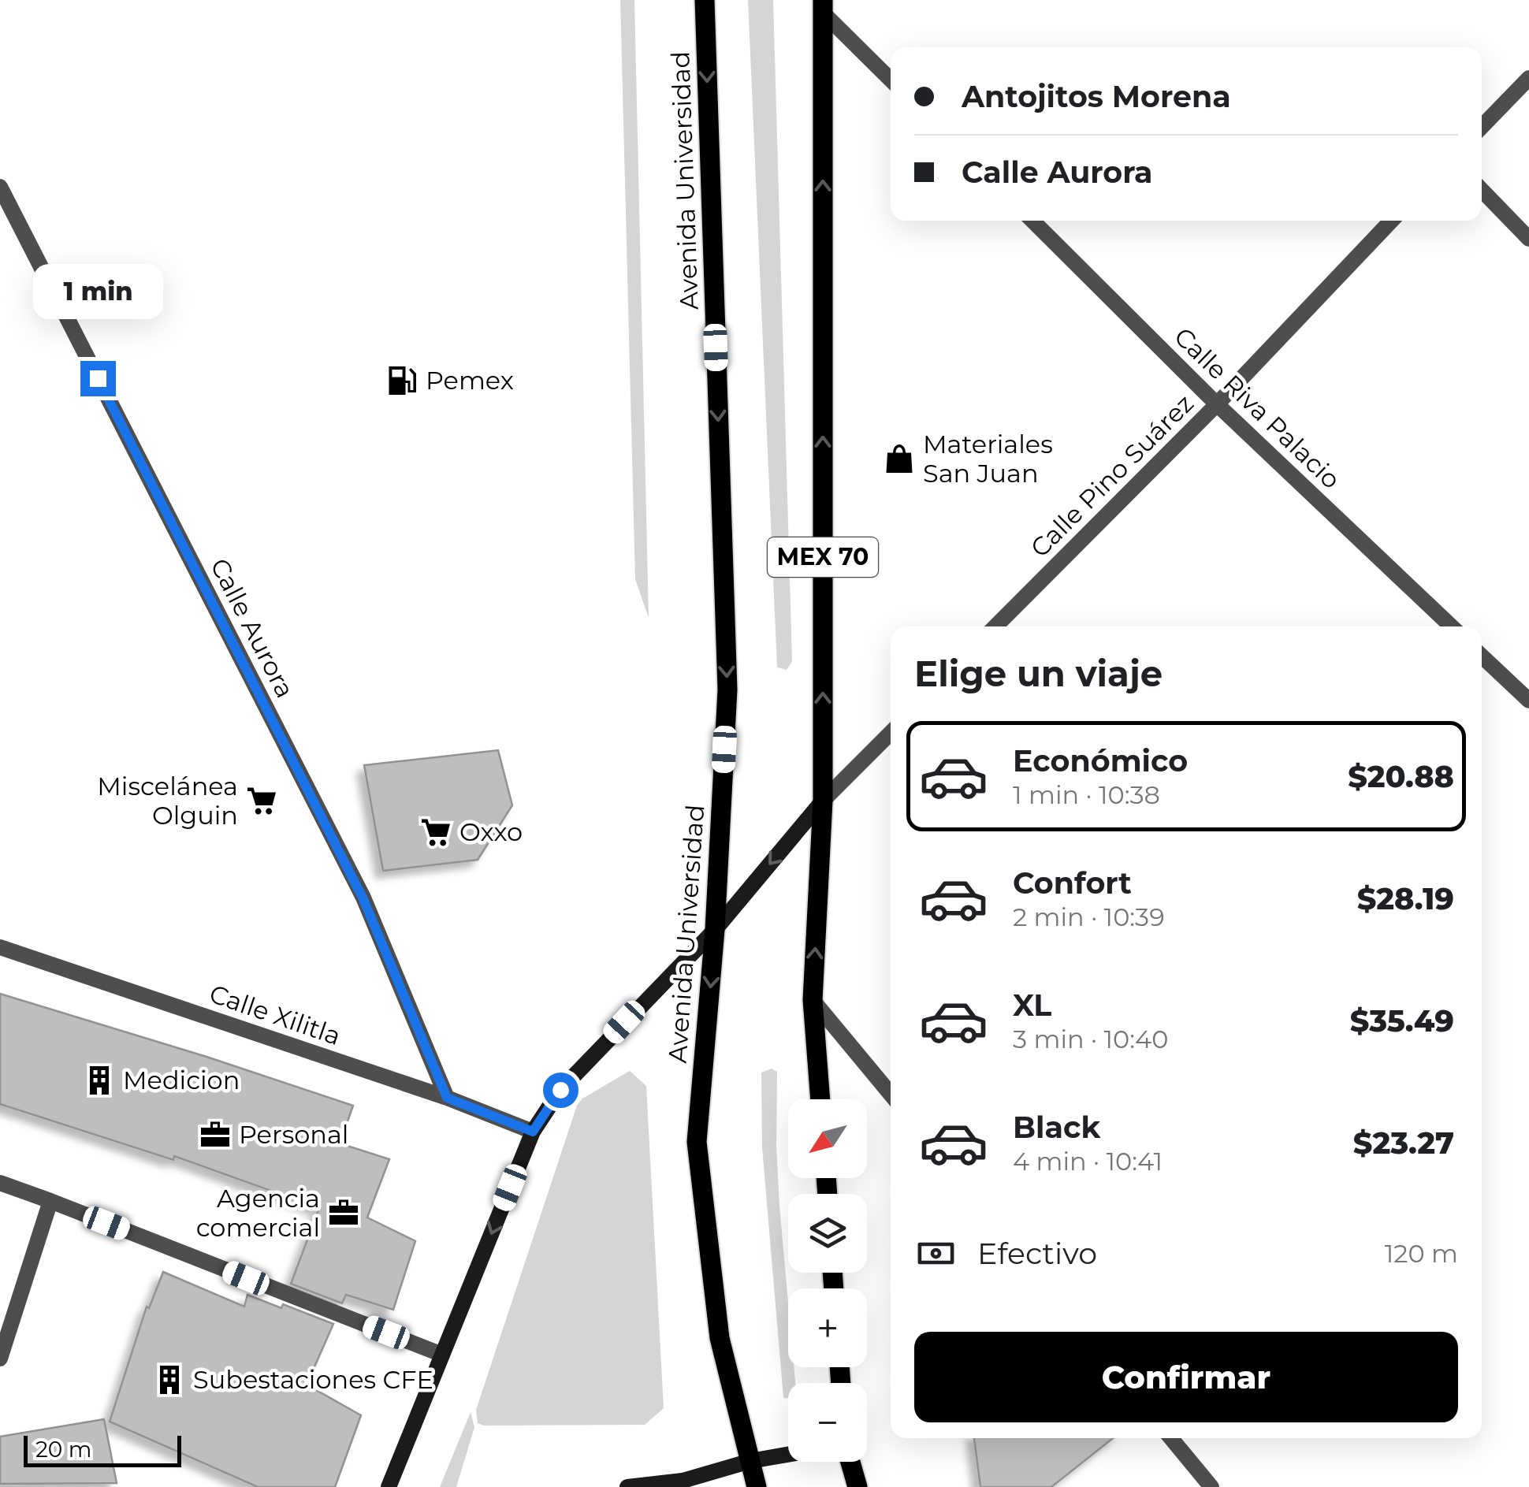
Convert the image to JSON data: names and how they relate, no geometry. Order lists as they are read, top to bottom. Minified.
{"streets":{"main road":["Avenida Universidad","MEX 70"],"street":["Calle Riva Palacio","Calle Pino Suárez","Calle Aurora","Calle Xilitla"]},"crossings":[["Calle Riva Palacio","Calle Pino Suárez"],["Calle Aurora","Calle Xilitla"]],"places":{"fuel station":["Pemex"],"shop":["Materiales San Juan"],"supermarket":["Miscelánea Olguin","Oxxo"],"building":["Medicion","Subestaciones CFE"],"office":["Personal","Agencia comercial"]},"scale_bar":"20 m","north":"bottom left","page":{"banner":["Antojitos Morena","Calle Aurora"],"bubble":"1 min","heading":"Elige un viaje","list":[{"name":"Económico","note":"1 min · 10:38","value":"$20.88"},{"name":"Confort","note":"2 min · 10:39","value":"$28.19"},{"name":"XL","note":"3 min · 10:40","value":"$35.49"},{"name":"Black","note":"4 min · 10:41","value":"$23.27"}],"map_buttons":["+","−"],"pay":["Efectivo","120 m"],"buttons":"Confirmar","scale":"20 m"}}
